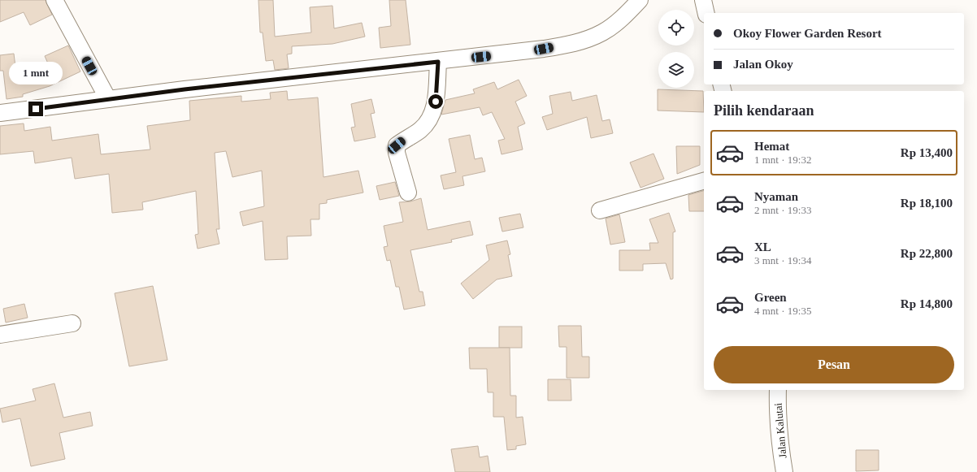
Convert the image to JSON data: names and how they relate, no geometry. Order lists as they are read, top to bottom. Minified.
{"streets":{"street":["Jalan Kalutai"]},"page":{"banner":["Okoy Flower Garden Resort","Jalan Okoy"],"bubble":"1 mnt","heading":"Pilih kendaraan","list":[{"name":"Hemat","note":"1 mnt · 19:32","value":"Rp 13,400"},{"name":"Nyaman","note":"2 mnt · 19:33","value":"Rp 18,100"},{"name":"XL","note":"3 mnt · 19:34","value":"Rp 22,800"},{"name":"Green","note":"4 mnt · 19:35","value":"Rp 14,800"}],"buttons":"Pesan"}}
